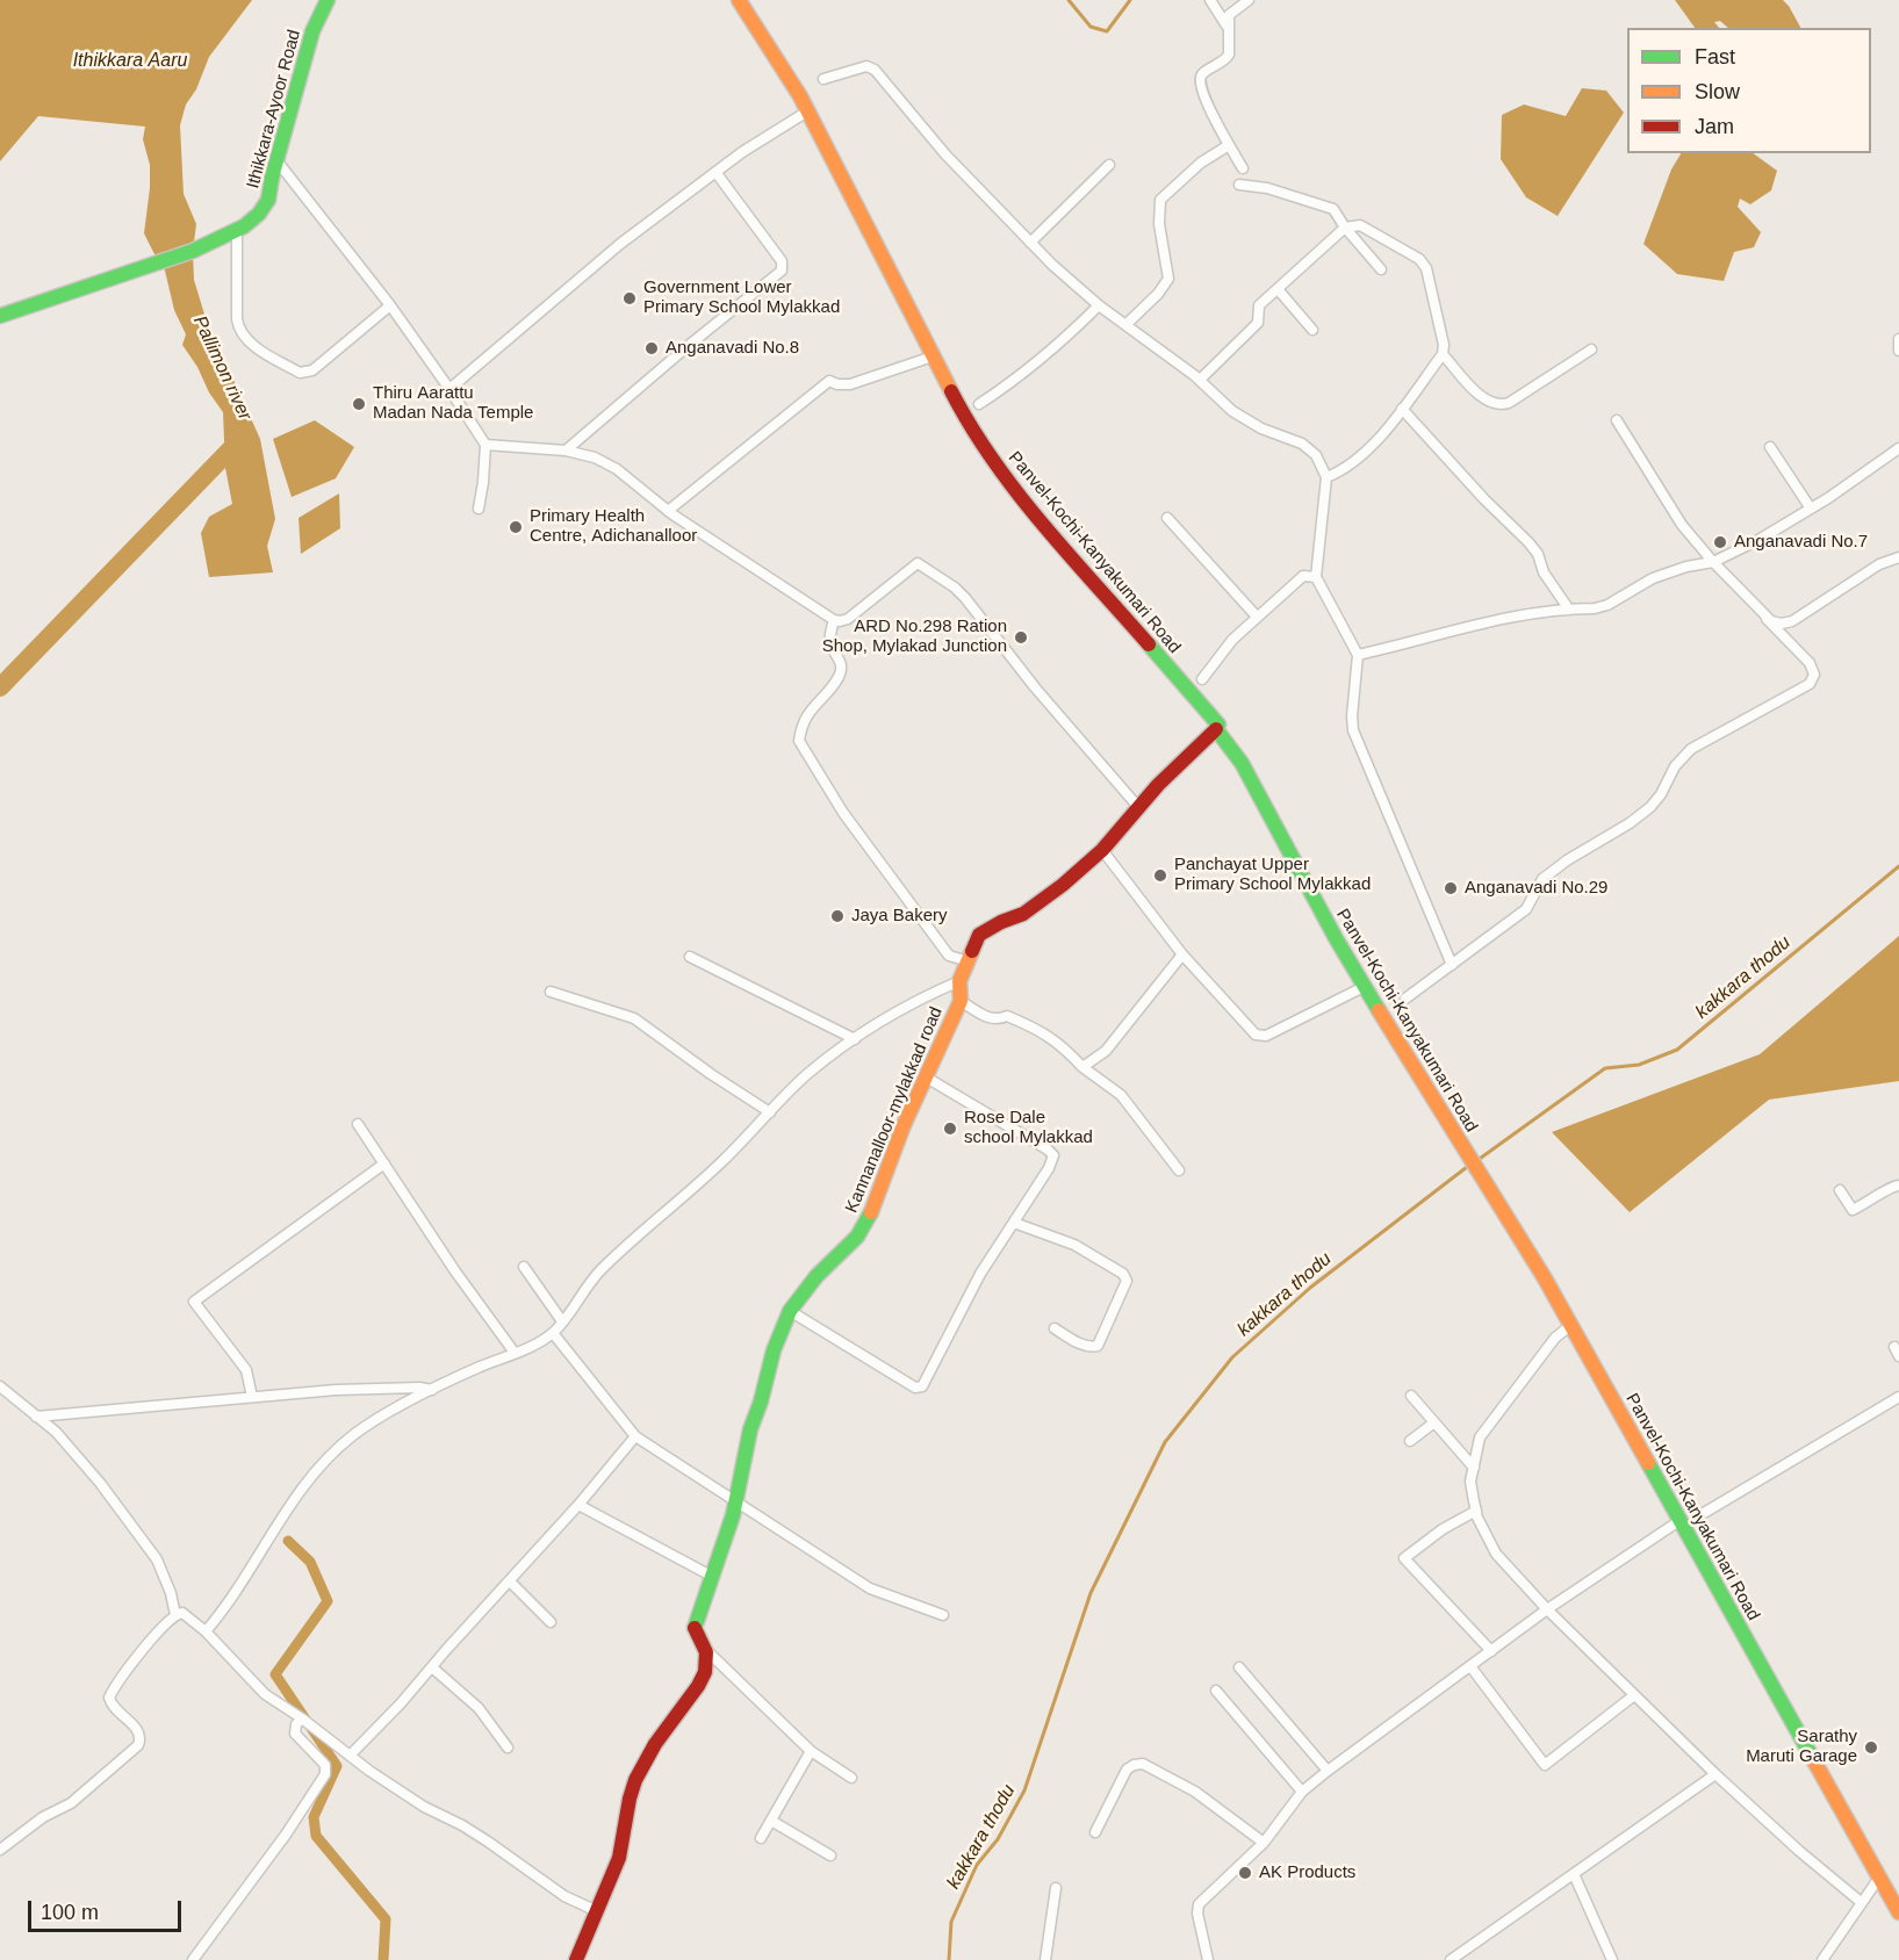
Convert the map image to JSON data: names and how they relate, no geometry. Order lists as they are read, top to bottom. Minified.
{"streets":{"main road":["Ithikkara-Ayoor Road","Panvel-Kochi-Kanyakumari Road","Kannanalloor-mylakkad road"]},"crossings":[["Panvel-Kochi-Kanyakumari Road","Kannanalloor-mylakkad road"]],"water":["Ithikkara Aaru","Pallimon river","kakkara thodu"],"places":["Government Lower Primary School Mylakkad","Anganavadi No.8","Thiru Aarattu Madan Nada Temple","Primary Health Centre, Adichanalloor","Anganavadi No.7","ARD No.298 Ration Shop, Mylakad Junction","Panchayat Upper Primary School Mylakkad","Anganavadi No.29","Jaya Bakery","Rose Dale school Mylakkad","Sarathy Maruti Garage","AK Products"],"legend":["Fast","Slow","Jam"],"scale_bar":"100 m"}
